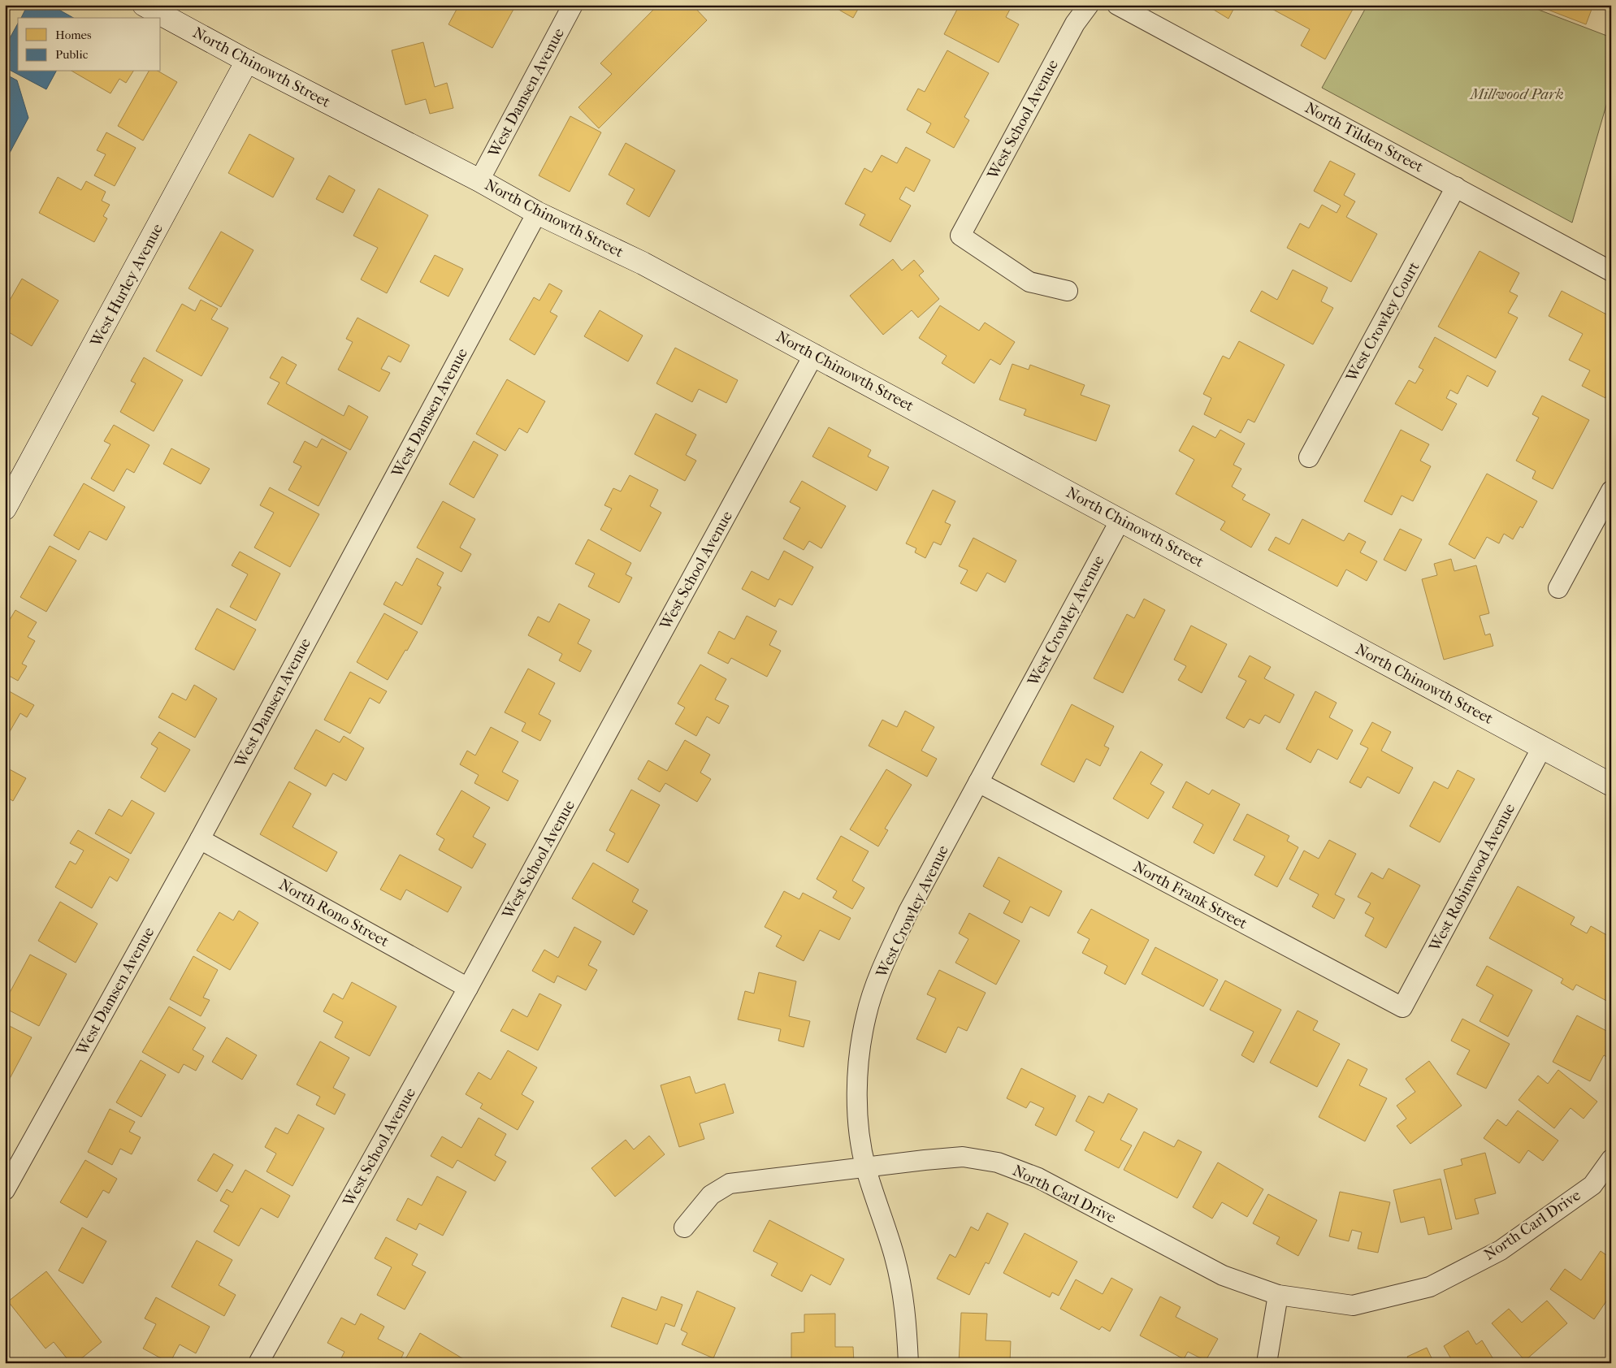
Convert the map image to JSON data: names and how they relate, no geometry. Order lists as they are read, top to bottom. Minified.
{"streets":{"street":["North Chinowth Street","West Damsen Avenue","West School Avenue","North Tilden Street","West Hurley Avenue","West Crowley Court","West Crowley Avenue","West Robinwood Avenue","North Frank Street","North Rono Street","North Carl Drive"]},"crossings":[["North Chinowth Street","West Damsen Avenue"],["North Chinowth Street","West School Avenue"],["North Chinowth Street","West Hurley Avenue"],["North Chinowth Street","West Crowley Avenue"],["North Chinowth Street","West Robinwood Avenue"],["West Damsen Avenue","North Rono Street"],["West School Avenue","North Rono Street"],["North Tilden Street","West Crowley Court"],["West Crowley Avenue","North Frank Street"],["West Crowley Avenue","North Carl Drive"],["West Robinwood Avenue","North Frank Street"]],"parks":["Millwood Park"],"legend":["Homes","Public"]}
